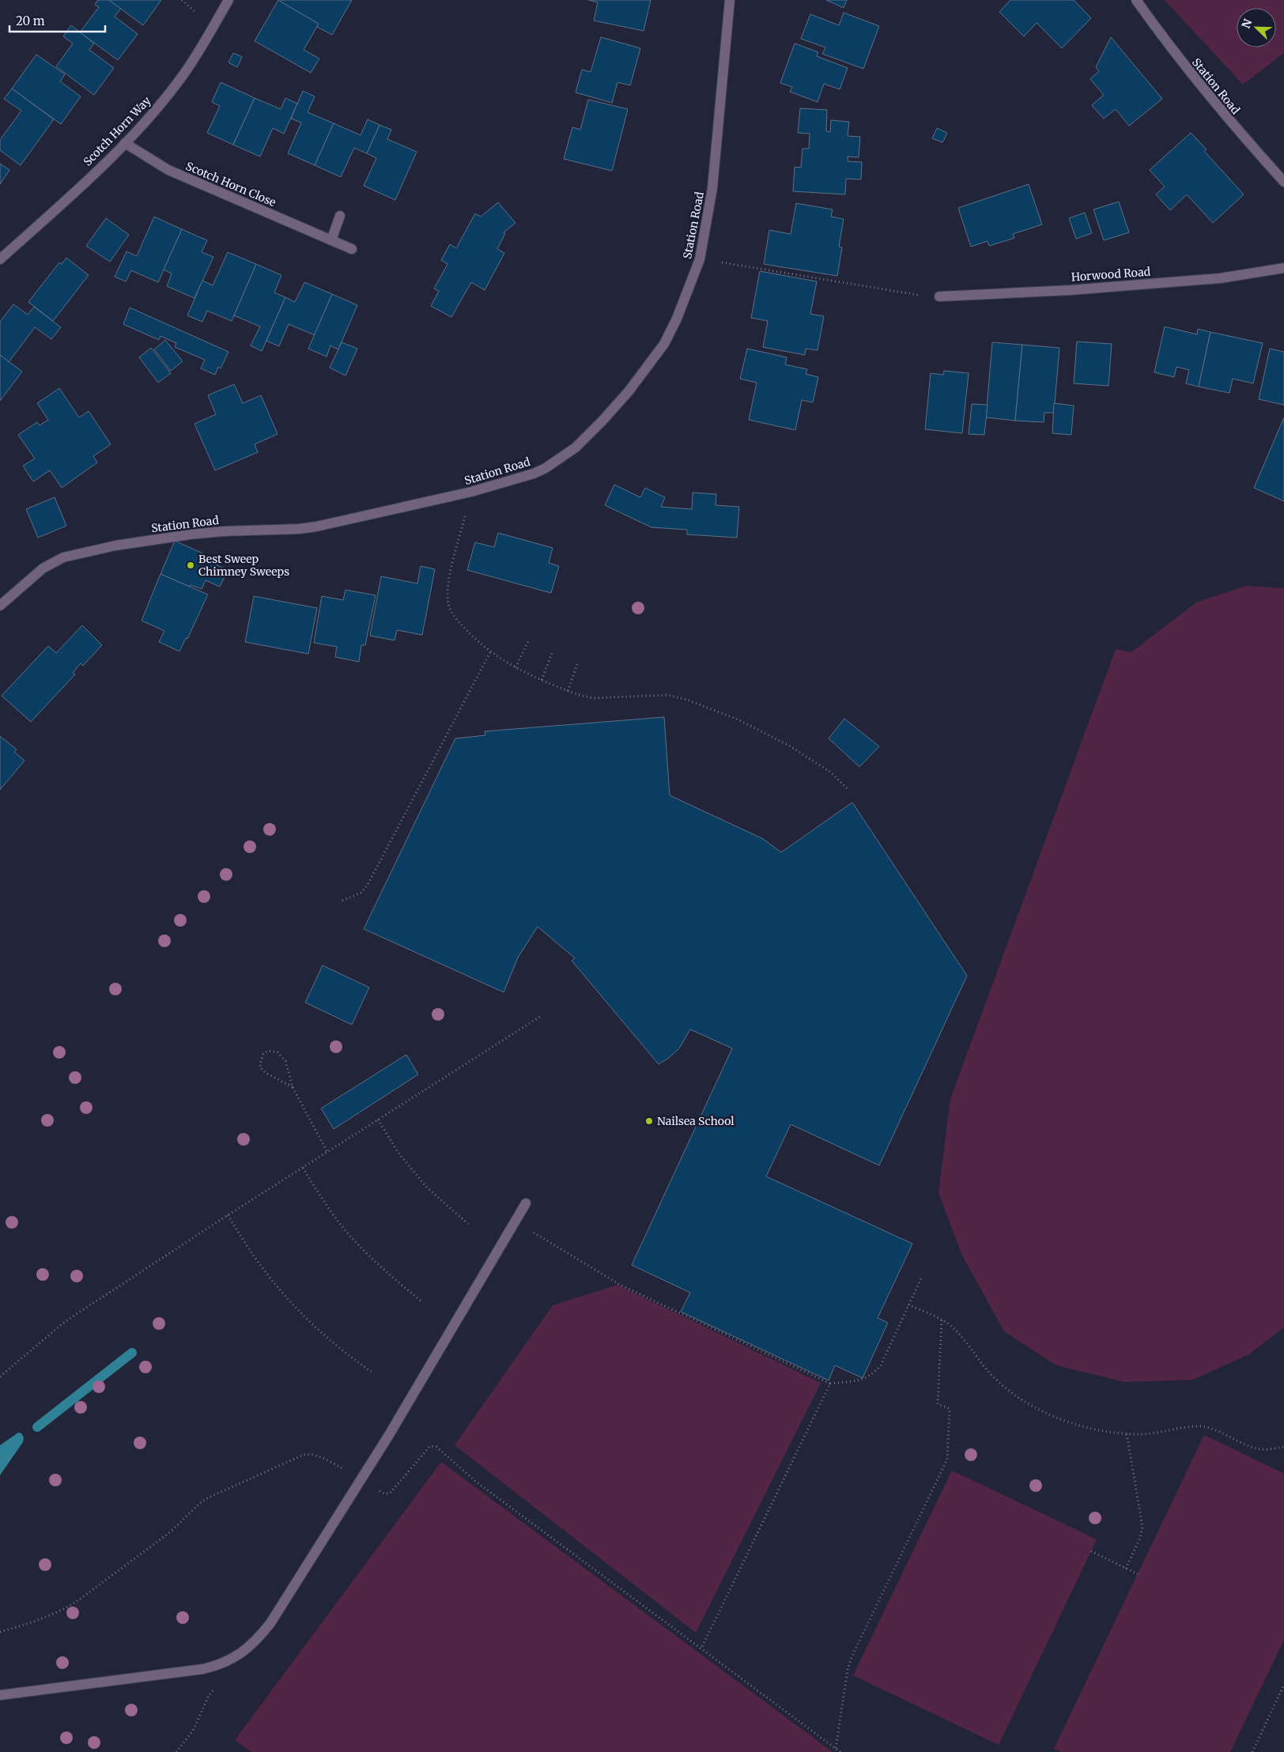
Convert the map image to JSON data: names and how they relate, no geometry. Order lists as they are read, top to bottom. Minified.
{"streets":{"street":["Station Road","Scotch Horn Way","Scotch Horn Close","Horwood Road"]},"crossings":[["Scotch Horn Way","Scotch Horn Close"]],"places":["Best Sweep Chimney Sweeps","Nailsea School"],"scale_bar":"20 m","north":"top left"}
